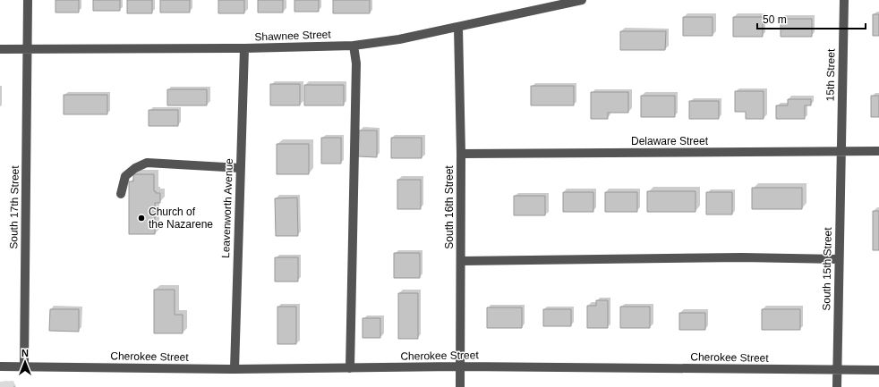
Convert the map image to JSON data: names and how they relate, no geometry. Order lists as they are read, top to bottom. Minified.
{"streets":{"street":["Shawnee Street","15th Street","Delaware Street","South 17th Street","South 16th Street","Leavenworth Avenue","South 15th Street","Cherokee Street"]},"crossings":[["Shawnee Street","South 17th Street"],["Shawnee Street","South 16th Street"],["Shawnee Street","Leavenworth Avenue"],["15th Street","Delaware Street"],["15th Street","South 15th Street"],["Delaware Street","South 16th Street"],["Delaware Street","South 15th Street"],["South 17th Street","Cherokee Street"],["South 16th Street","Cherokee Street"],["Leavenworth Avenue","Cherokee Street"],["South 15th Street","Cherokee Street"]],"places":["Church of the Nazarene"],"scale_bar":"50 m","north":"top"}
